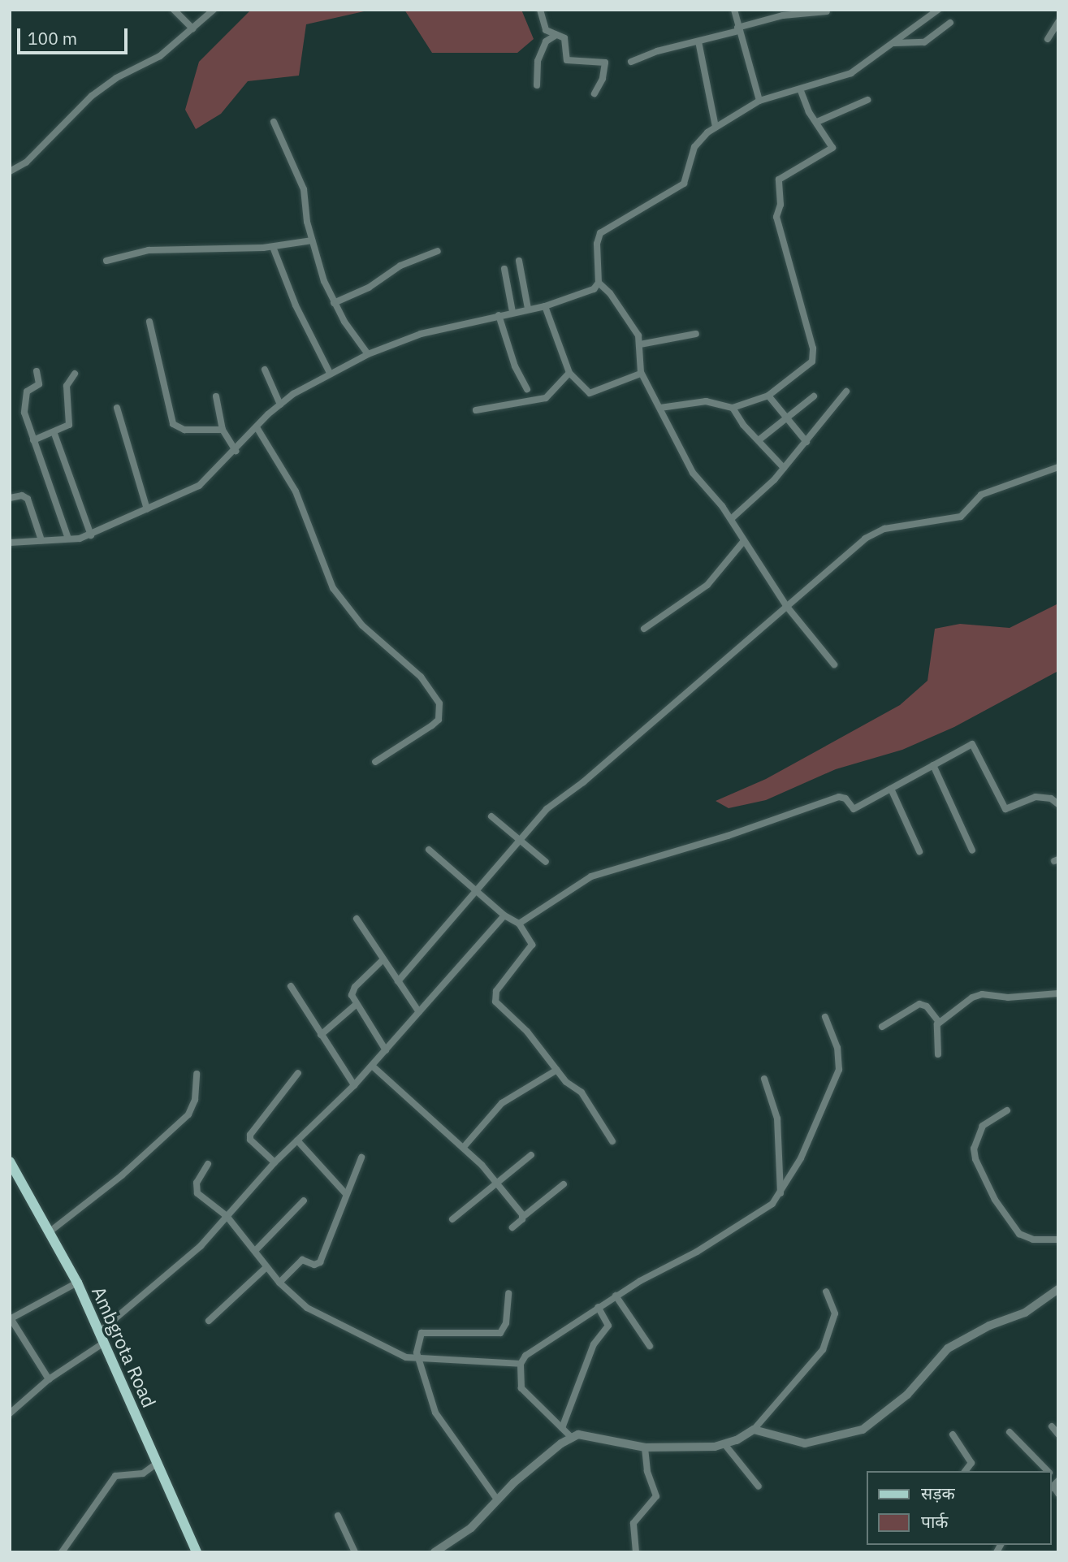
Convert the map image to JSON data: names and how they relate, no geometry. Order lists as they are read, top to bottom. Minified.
{"streets":{"main road":["Ambgrota Road"]},"legend":["सड़क","पार्क"],"scale_bar":"100 m"}
